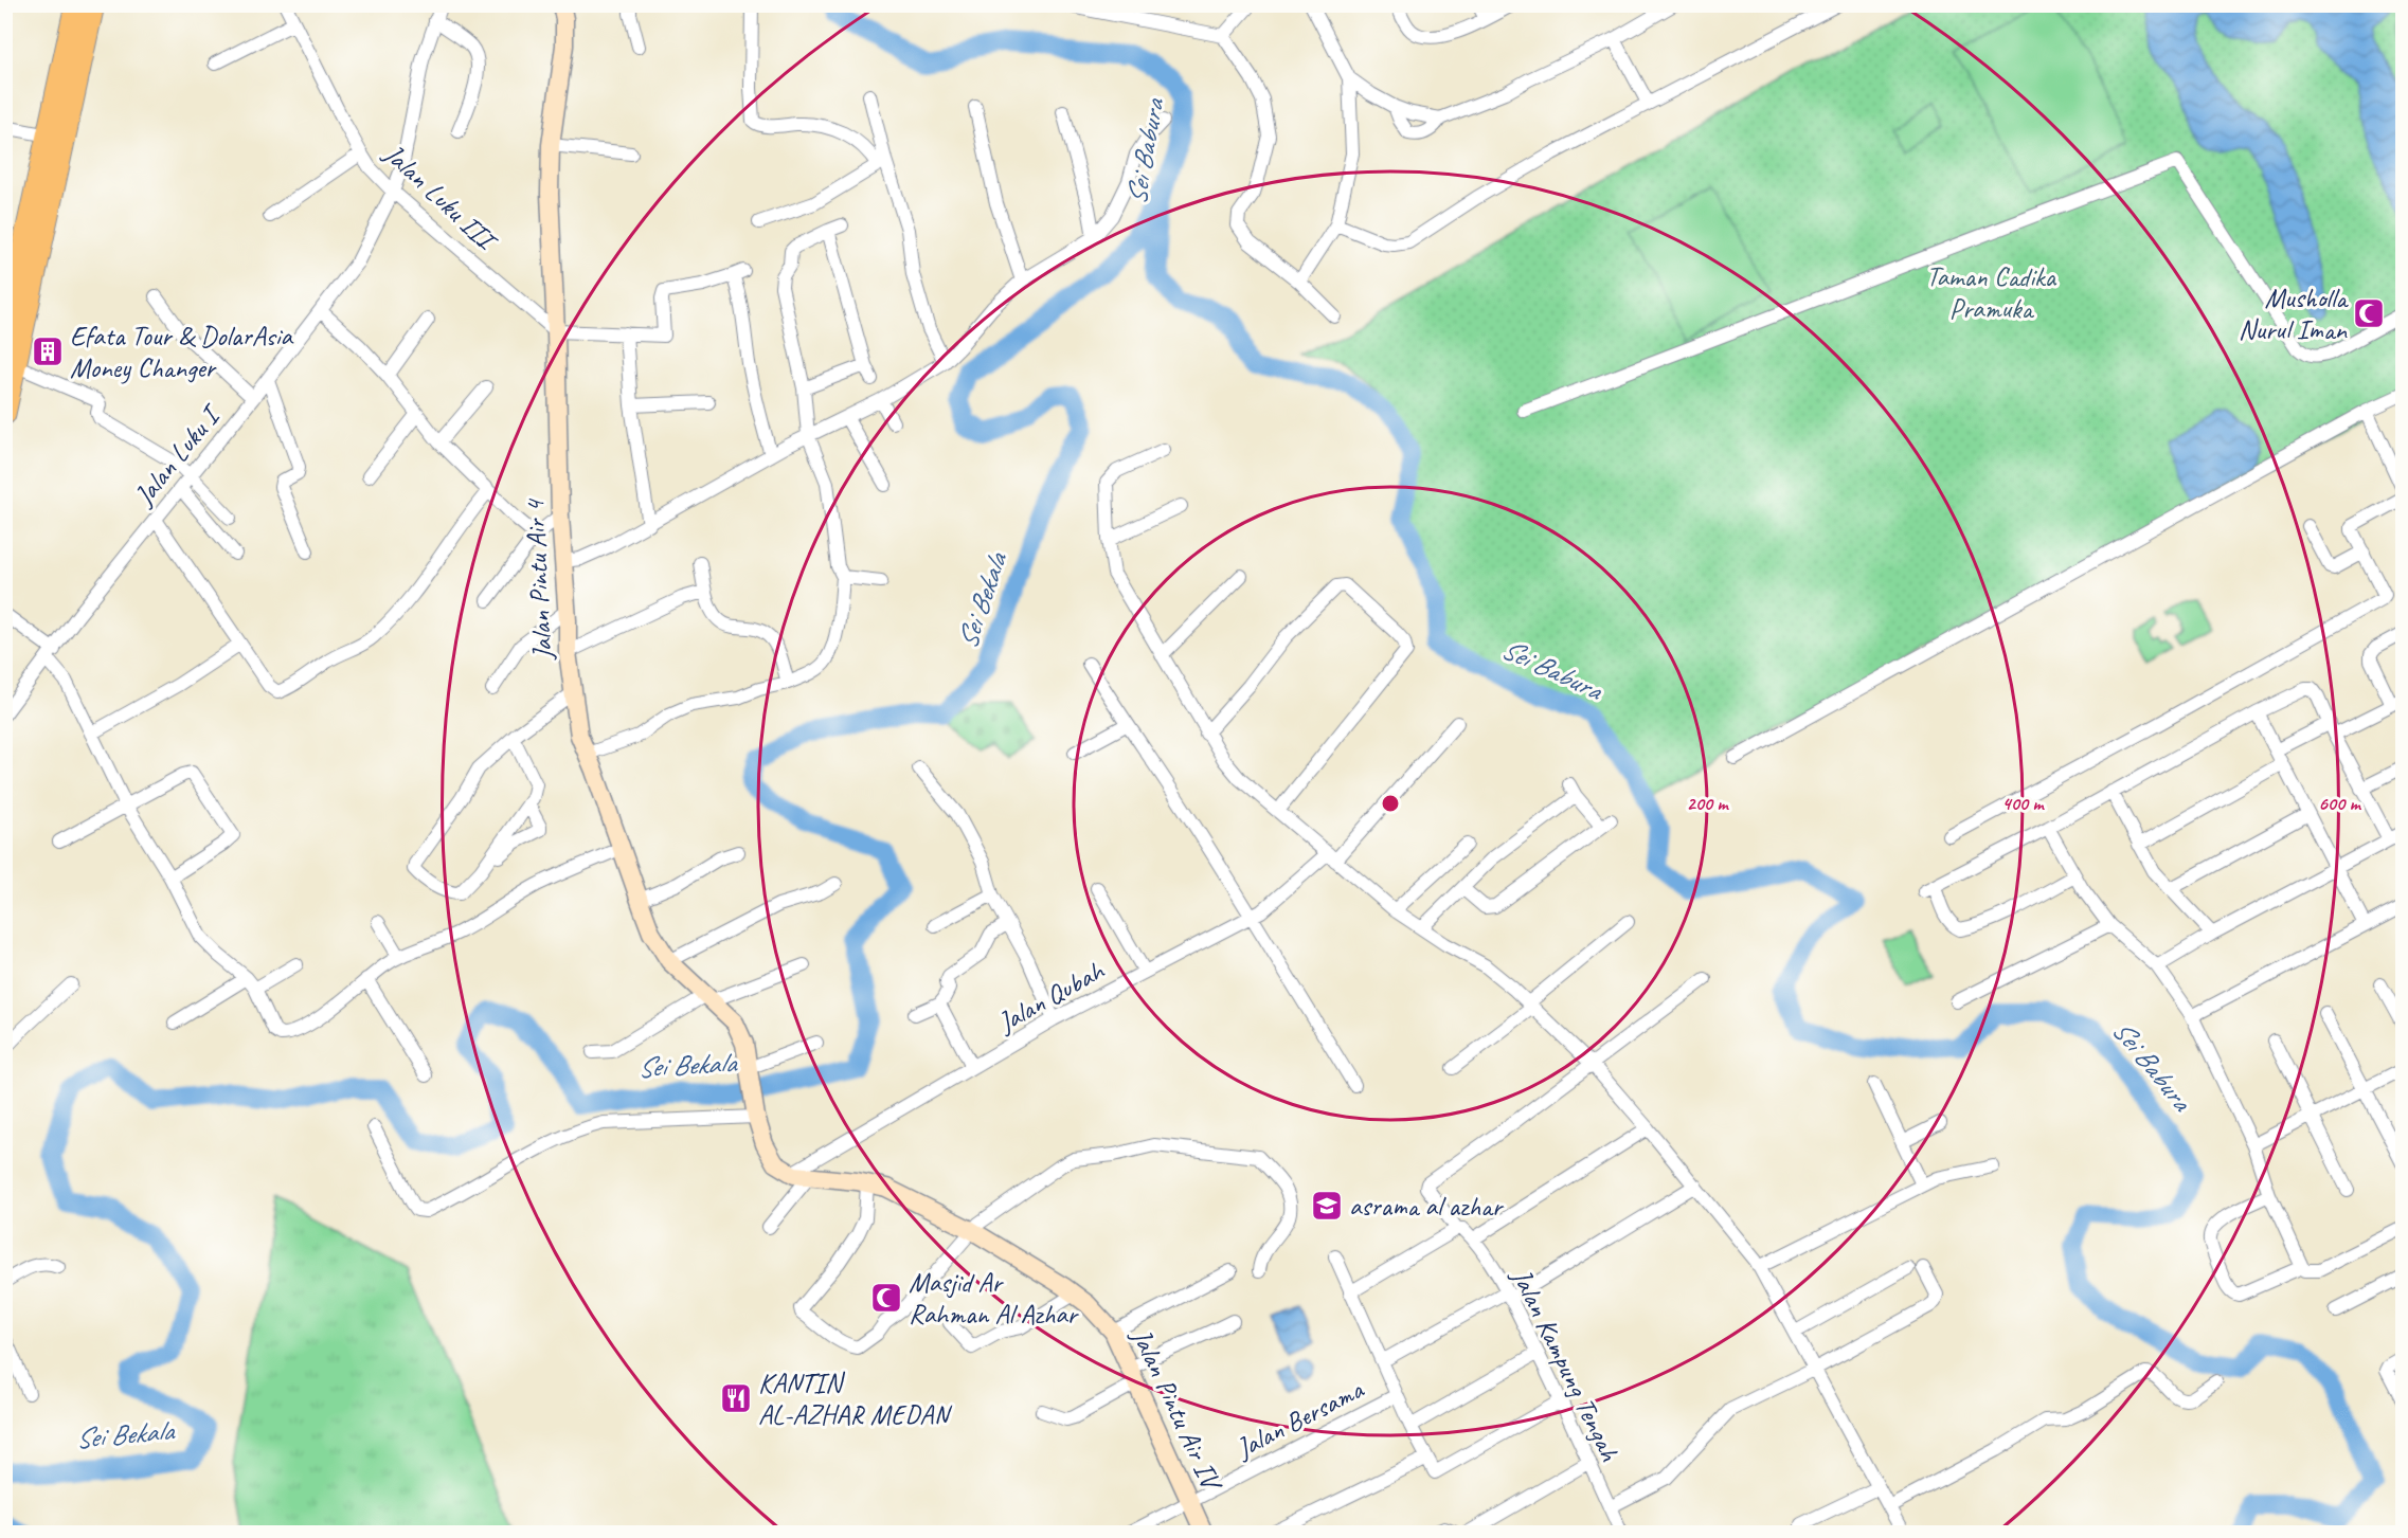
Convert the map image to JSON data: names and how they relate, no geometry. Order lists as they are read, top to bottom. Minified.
{"streets":{"main road":["Jalan Pintu Air 4","Jalan Pintu Air IV"],"street":["Jalan Luku III","Jalan Luku I","Jalan Qubah","Jalan Kampung Tengah","Jalan Bersama"]},"crossings":[["Jalan Luku III","Jalan Luku I"],["Jalan Luku III","Jalan Pintu Air 4"],["Jalan Qubah","Jalan Pintu Air IV"],["Jalan Pintu Air IV","Jalan Bersama"]],"water":["Sei Babura","Sei Bekala"],"parks":["Taman Cadika Pramuka"],"places":{"mosque":["Musholla Nurul Iman","Masjid Ar Rahman Al Azhar"],"building":["Efata Tour & DolarAsia Money Changer"],"school or university":["asrama al azhar"],"restaurant":["KANTIN AL-AZHAR MEDAN"]},"rings":["200 m","400 m","600 m"]}
